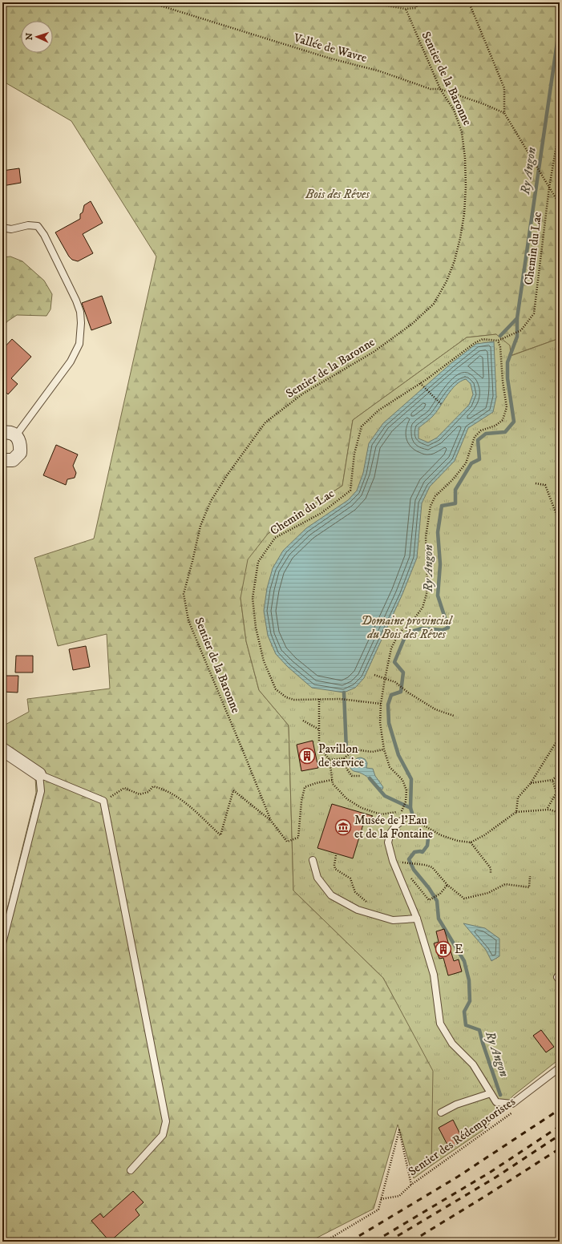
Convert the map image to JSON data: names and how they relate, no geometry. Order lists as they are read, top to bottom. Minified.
{"streets":{"path":["Vallée de Wavre","Sentier de la Baronne","Chemin du Lac","Sentier des Rédemptoristes"]},"crossings":[["Vallée de Wavre","Sentier de la Baronne"]],"water":["Ry Angon"],"parks":["Bois des Rêves","Domaine provincial du Bois des Rêves"],"places":{"building":["Pavillon de service","E"],"museum":["Musée de l'Eau et de la Fontaine"]},"north":"left"}
